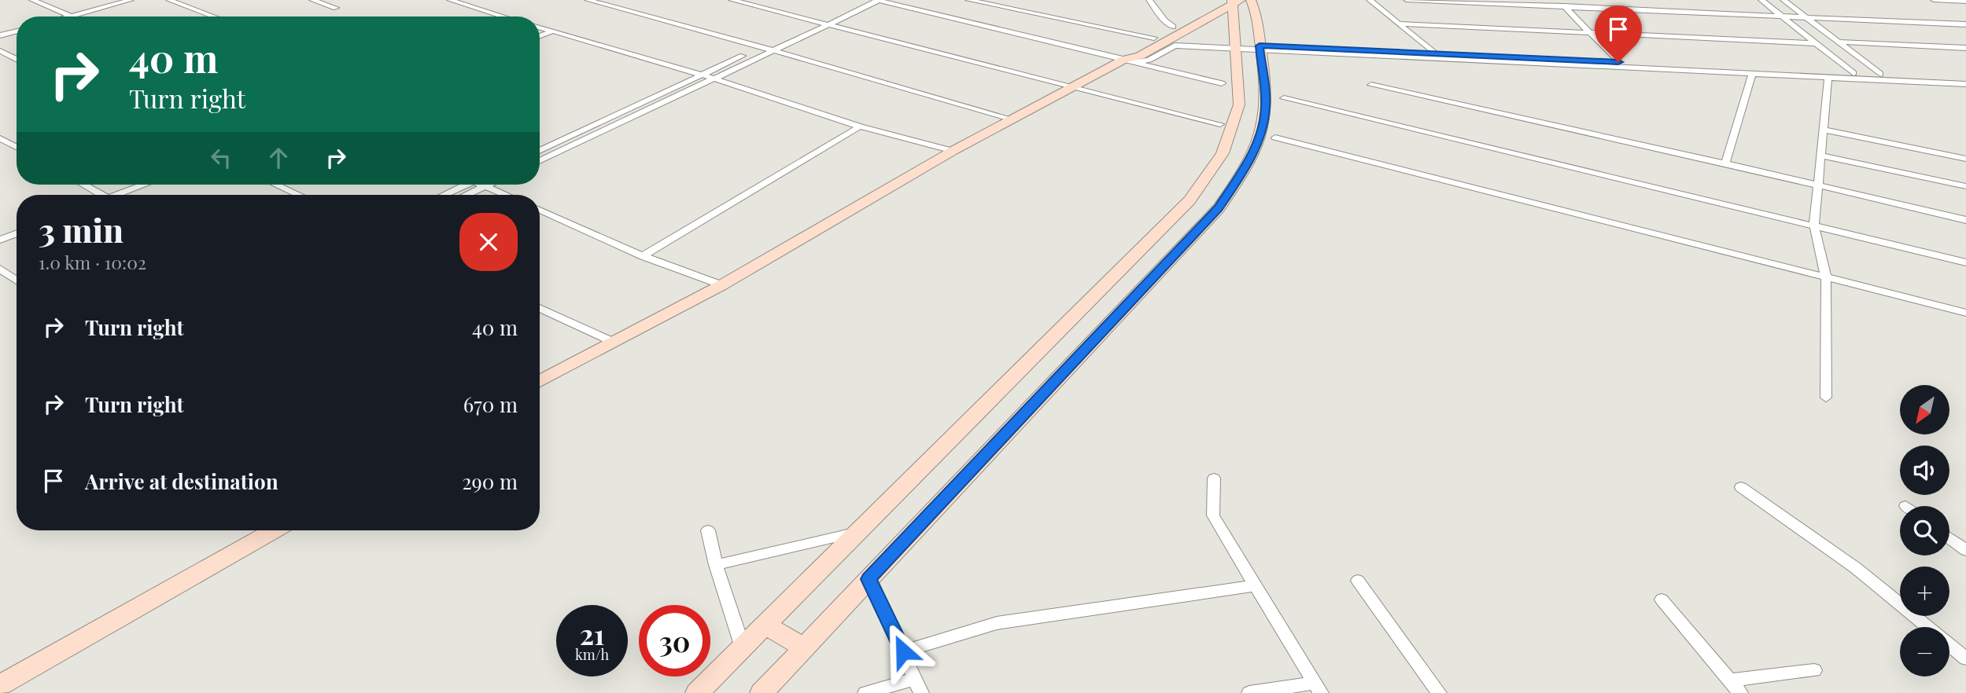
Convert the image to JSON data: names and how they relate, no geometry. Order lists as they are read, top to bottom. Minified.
{"north":"bottom left","page":{"turn":["40 m","Turn right"],"heading":["3 min","1.0 km · 10:02"],"list":[{"name":"Turn right","value":"40 m"},{"name":"Turn right","value":"670 m"},{"name":"Arrive at destination","value":"290 m"}],"map_buttons":["+","−"],"speed":"21 km/h","limit":"30"}}
